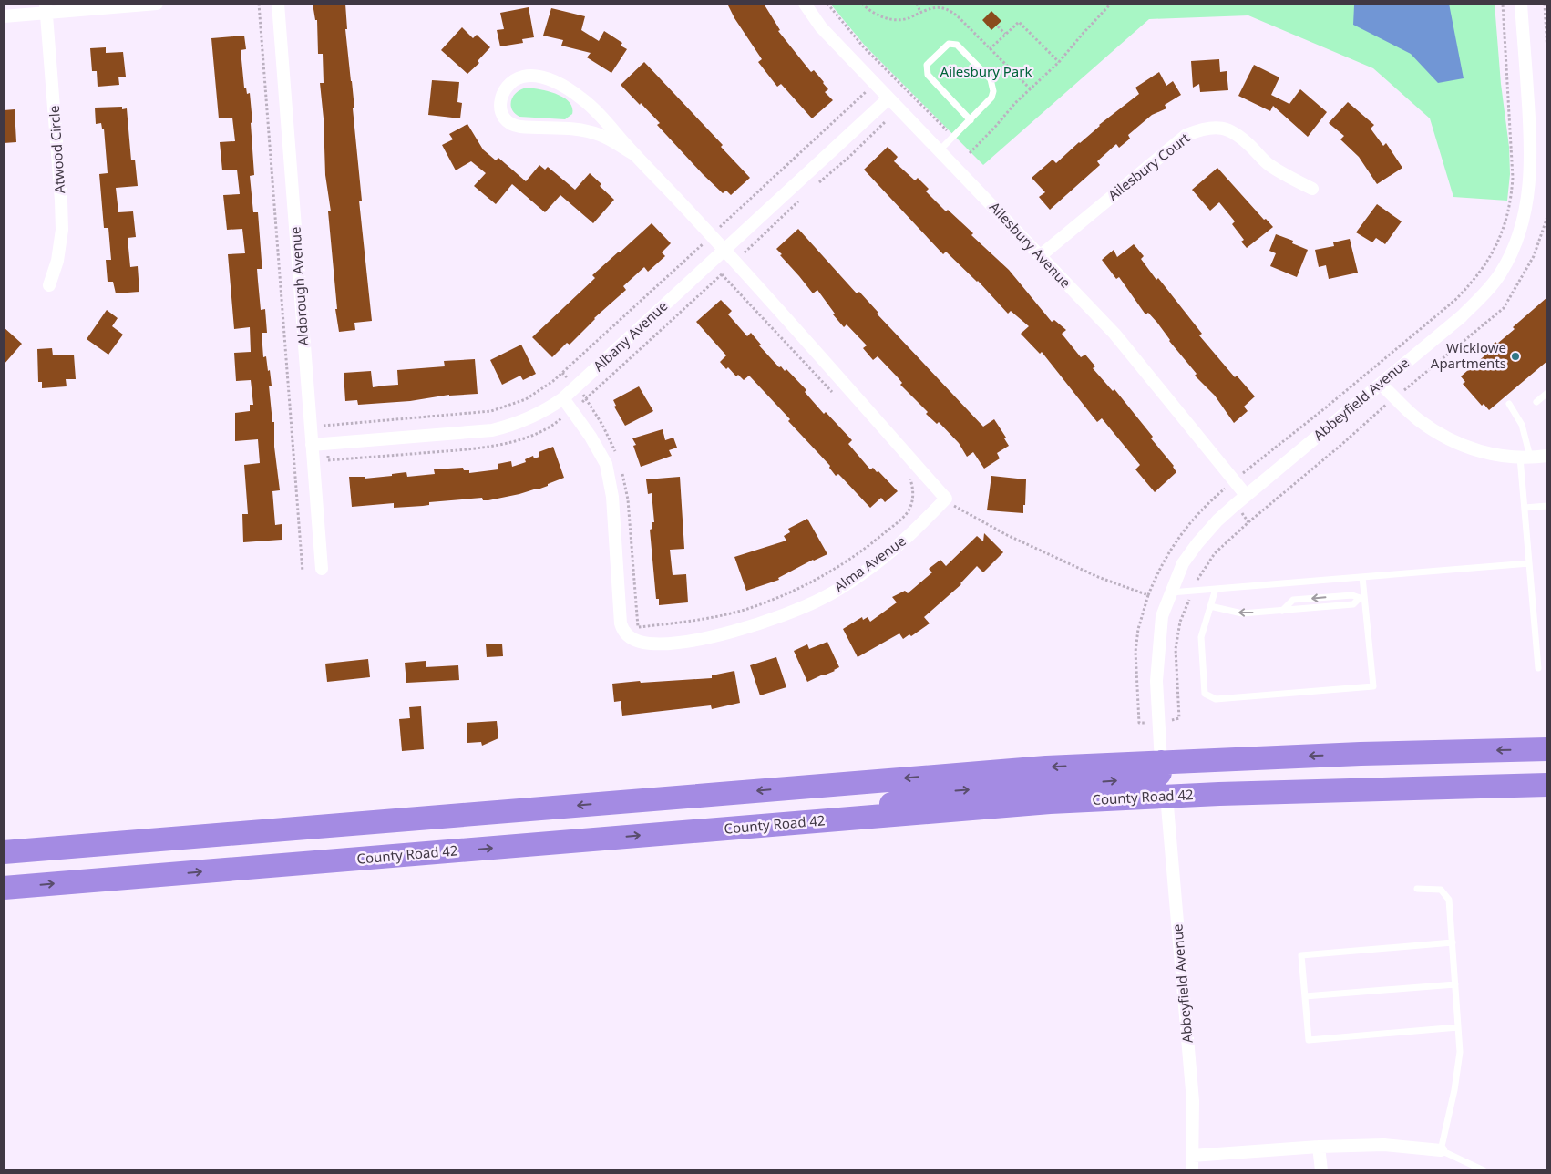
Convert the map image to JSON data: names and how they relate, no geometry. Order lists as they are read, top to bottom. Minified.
{"streets":{"highway":["County Road 42"],"street":["Atwood Circle","Ailesbury Court","Ailesbury Avenue","Aldorough Avenue","Albany Avenue","Abbeyfield Avenue","Alma Avenue"]},"crossings":[["Ailesbury Court","Ailesbury Avenue"],["Ailesbury Avenue","Albany Avenue"],["Ailesbury Avenue","Abbeyfield Avenue"],["Aldorough Avenue","Albany Avenue"],["Albany Avenue","Alma Avenue"],["Abbeyfield Avenue","County Road 42"]],"parks":["Ailesbury Park"],"places":["Wicklowe Apartments"]}
